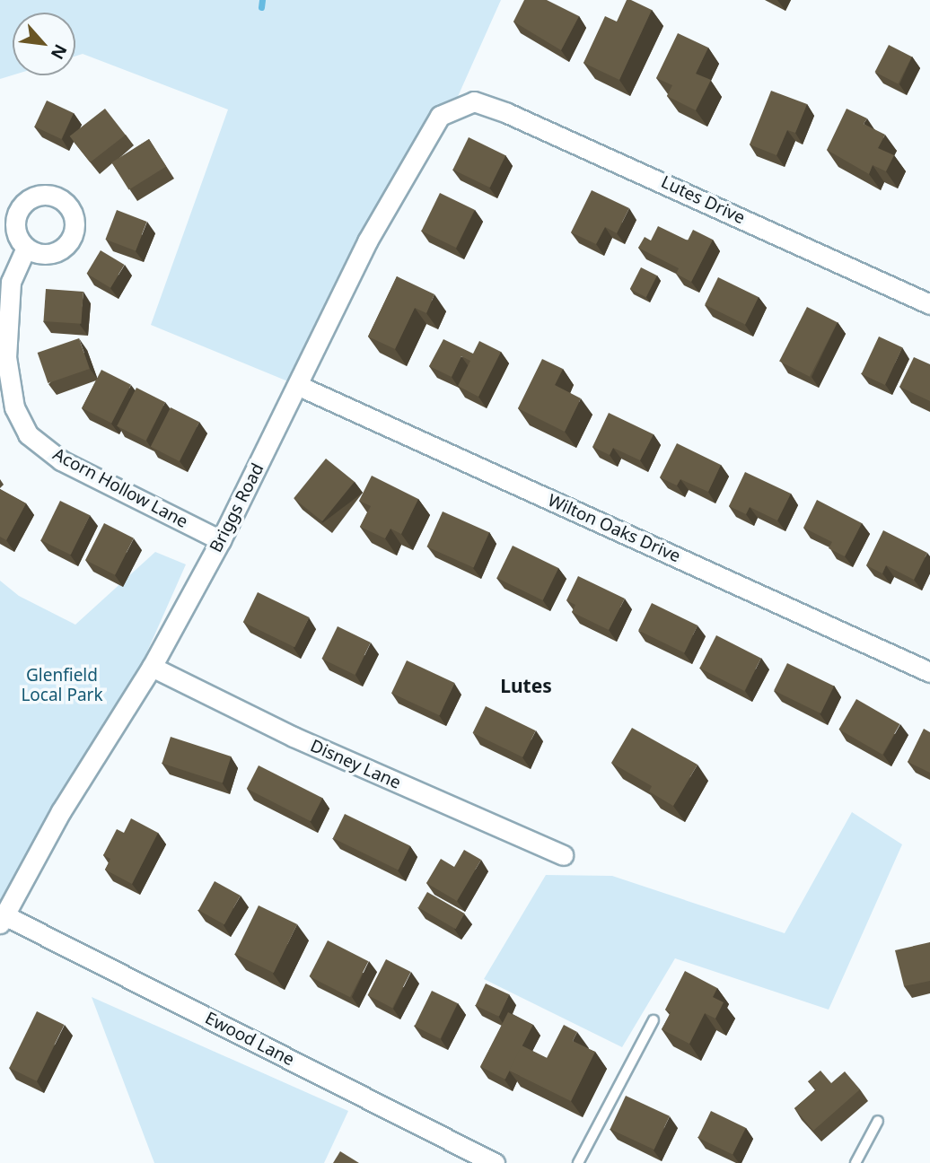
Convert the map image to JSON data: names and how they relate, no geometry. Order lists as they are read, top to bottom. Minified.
{"streets":{"street":["Lutes Drive","Acorn Hollow Lane","Briggs Road","Wilton Oaks Drive","Disney Lane","Ewood Lane"]},"crossings":[["Lutes Drive","Briggs Road"],["Acorn Hollow Lane","Briggs Road"],["Briggs Road","Wilton Oaks Drive"],["Briggs Road","Disney Lane"],["Briggs Road","Ewood Lane"]],"districts":["Lutes"],"parks":["Glenfield Local Park"],"north":"bottom right"}
